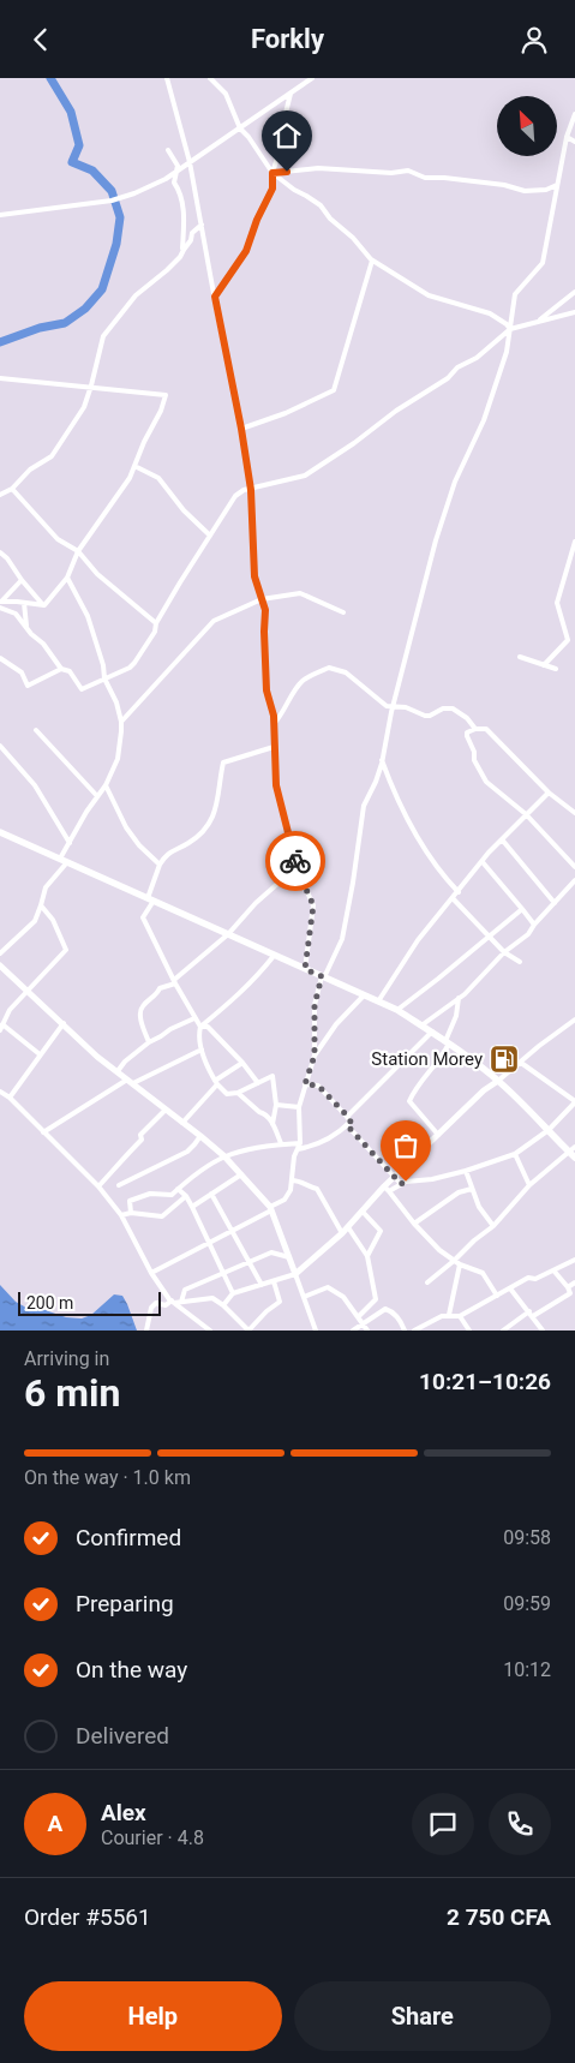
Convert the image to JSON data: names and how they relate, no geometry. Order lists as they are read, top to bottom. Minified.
{"places":{"fuel station":["Station Morey"]},"scale_bar":"200 m","north":"top left","page":{"header":"Forkly","scale":"200 m","heading":["6 min","Arriving in","10:21–10:26"],"panel":["Alex","Courier · 4.8","Order #5561","2 750 CFA"],"bar":"On the way · 1.0 km","list":[["Confirmed","09:58"],["Preparing","09:59"],["On the way","10:12"],"Delivered"],"round":"A","buttons":["Help","Share"]}}
